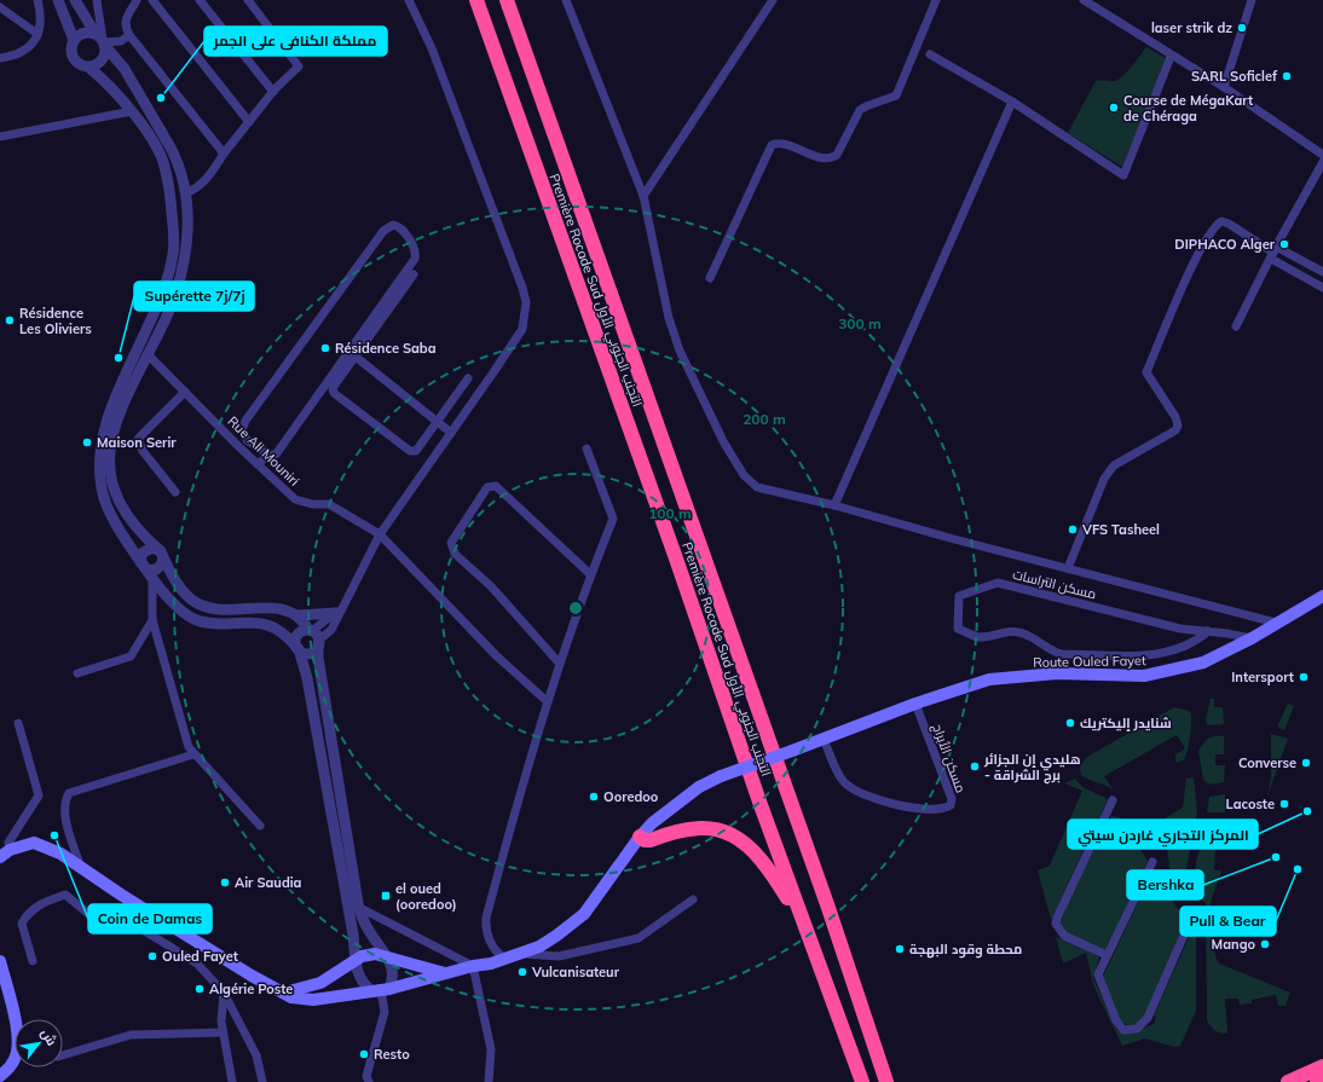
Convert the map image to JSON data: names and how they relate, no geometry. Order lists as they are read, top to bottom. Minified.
{"streets":{"highway":["Première Rocade Sud التجنب الجنوبي الأول"],"main road":["Route Ouled Fayet"],"street":["Rue Ali Mouniri","مسكن التراسات","مسكن الأبراج"]},"crossings":[["مسكن التراسات","Route Ouled Fayet"],["Route Ouled Fayet","مسكن الأبراج"]],"places":{"other":["laser strik dz","SARL Soficlef","مملكة الكنافى على الجمر","Course de MégaKart de Chéraga","DIPHACO Alger","Résidence Les Oliviers","Résidence Saba","Supérette 7j/7j","Maison Serir","VFS Tasheel","Intersport","شنايدر إليكتريك","Converse","هليدي إن الجزائر - برج الشراقة","Ooredoo","Lacoste","المركز التجاري غاردن سيتي","Coin de Damas","Bershka","Pull & Bear","Air Saudia","Mango","محطة وقود البهجة","Ouled Fayet","Vulcanisateur","Algérie Poste","Resto"],"transit":["el oued (ooredoo)"]},"north":"top right","rings":["300 m","200 m","100 m"]}
